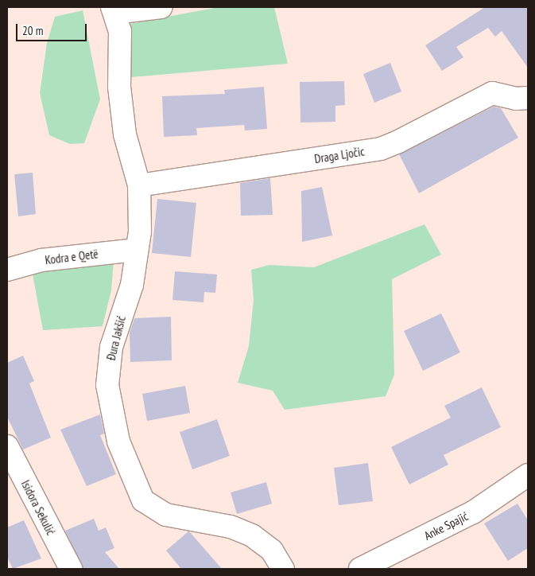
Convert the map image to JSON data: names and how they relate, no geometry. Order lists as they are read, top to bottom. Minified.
{"streets":{"street":["Draga Ljočic","Kodra e Qetë","Ðura Jakšić","Isidora Sekulić","Anke Spajić"]},"crossings":[["Draga Ljočic","Ðura Jakšić"],["Kodra e Qetë","Ðura Jakšić"]],"scale_bar":"20 m"}
